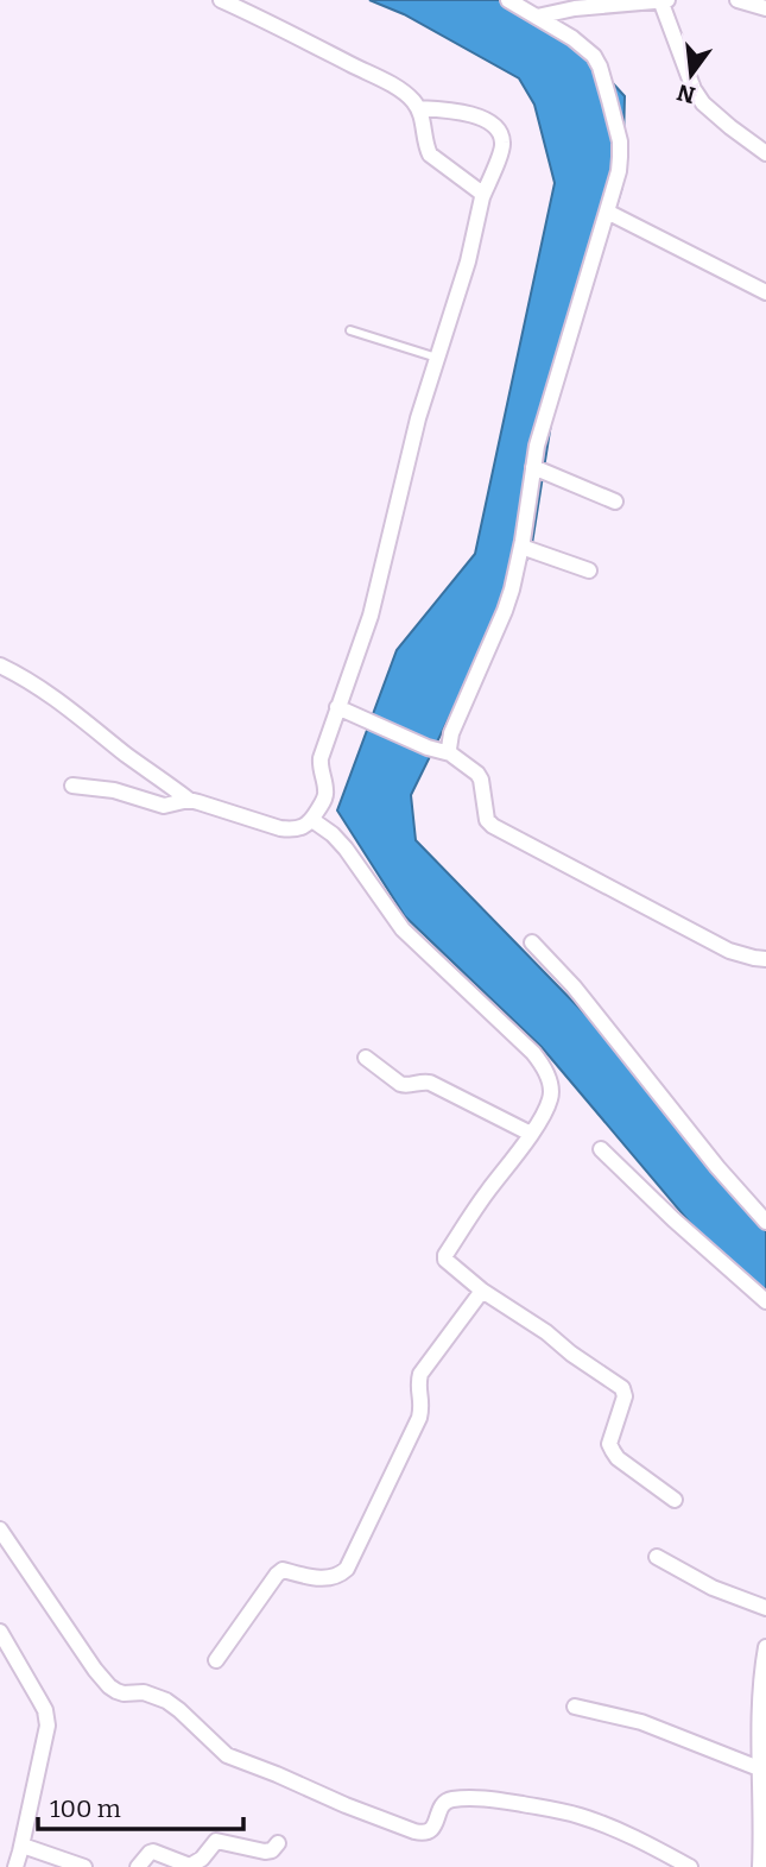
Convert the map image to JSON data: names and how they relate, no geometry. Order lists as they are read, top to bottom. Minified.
{"scale_bar":"100 m","north":"bottom"}
